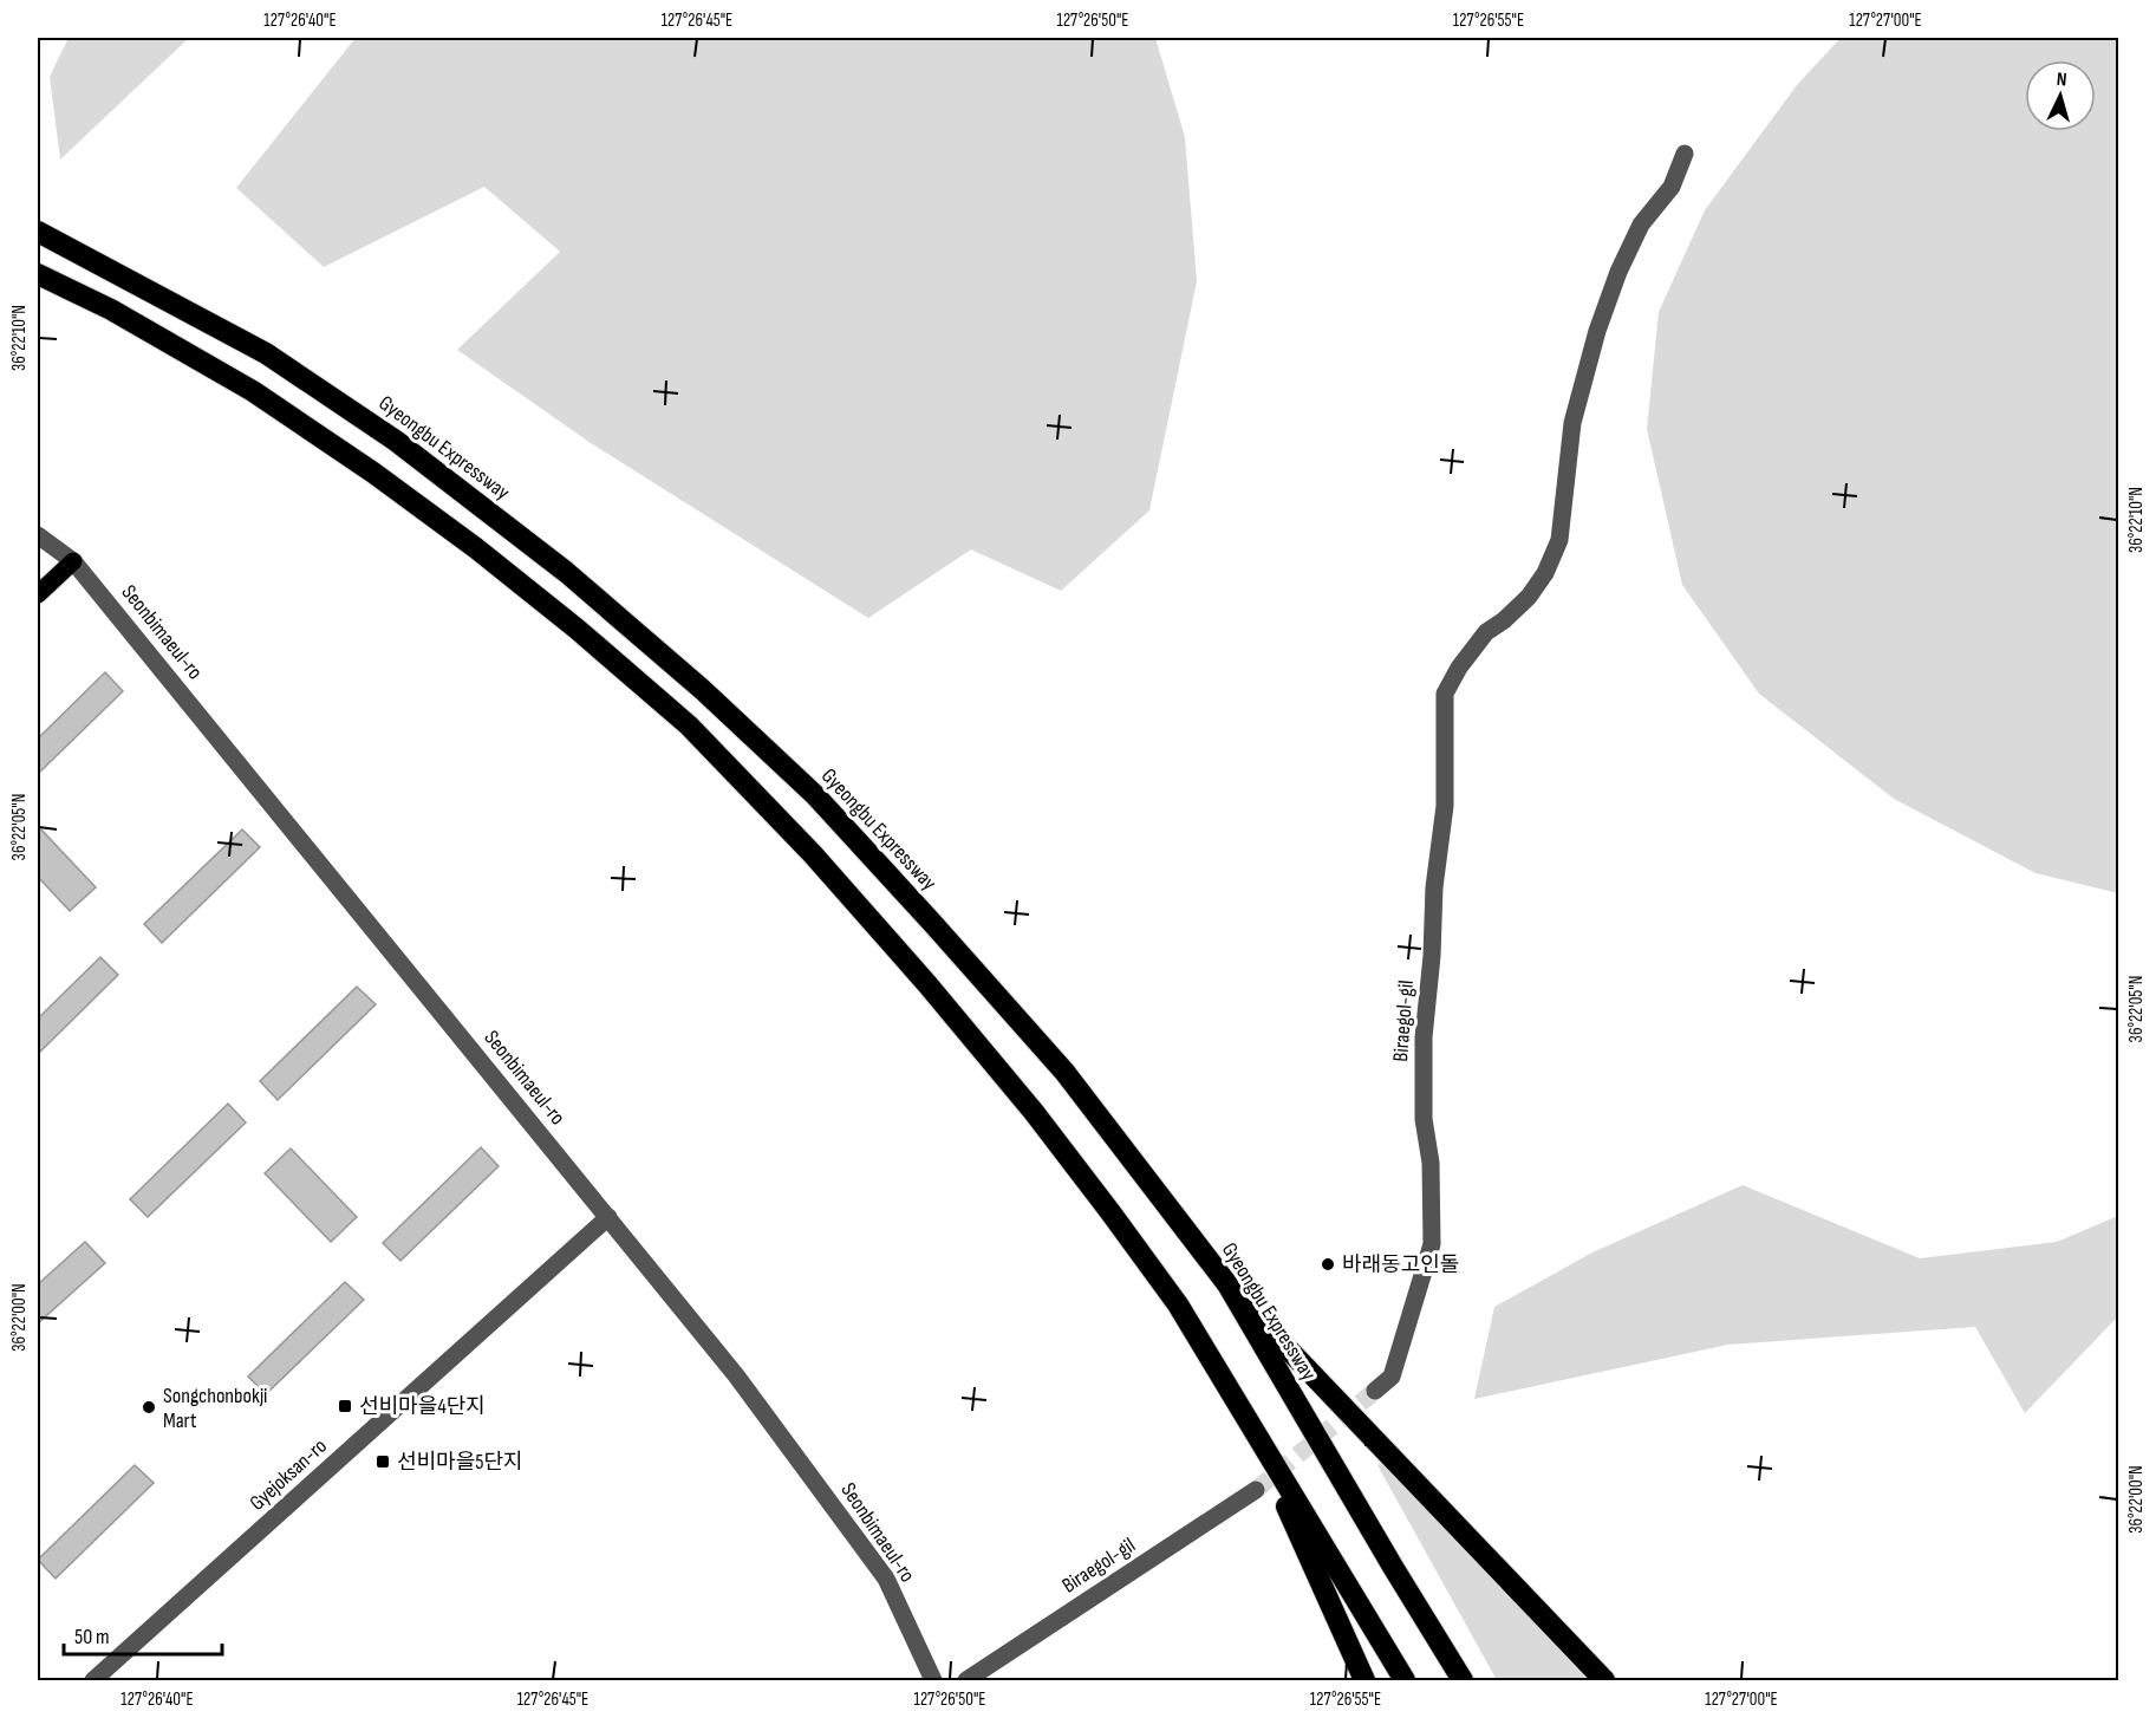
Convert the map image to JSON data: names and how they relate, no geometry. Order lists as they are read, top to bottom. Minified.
{"streets":{"highway":["Gyeongbu Expressway"],"street":["Seonbimaeul-ro","Biraegol-gil","Gyejoksan-ro"]},"crossings":[["Seonbimaeul-ro","Gyejoksan-ro"]],"places":{"other":["바래동고인돌","Songchonbokji Mart"],"transit":["선비마을4단지","선비마을5단지"]},"scale_bar":"50 m","north":"top","coordinates":["127°26'40\"E","127°26'45\"E","127°26'50\"E","127°26'55\"E","127°27'00\"E","36°22'10\"N","36°22'05\"N","36°22'00\"N"]}
